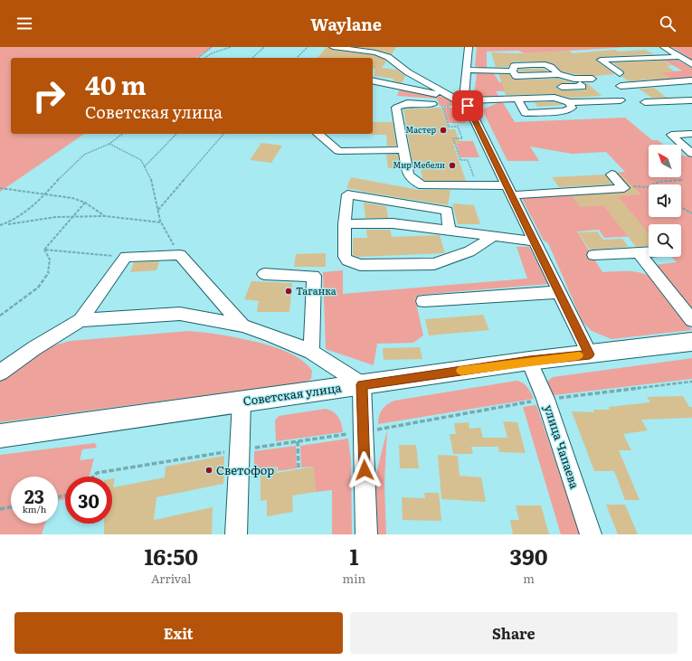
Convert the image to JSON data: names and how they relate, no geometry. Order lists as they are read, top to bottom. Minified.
{"streets":{"main road":["Советская улица"],"street":["улица Чапаева"]},"crossings":[["Советская улица","улица Чапаева"]],"places":["Мастер","Мир Мебели","Таганка","Светофор"],"north":"top left","page":{"header":"Waylane","turn":["40 m","Советская улица"],"speed":"23 km/h","limit":"30","eta":["16:50","Arrival","1","min","390","m"],"buttons":["Exit","Share"]}}
